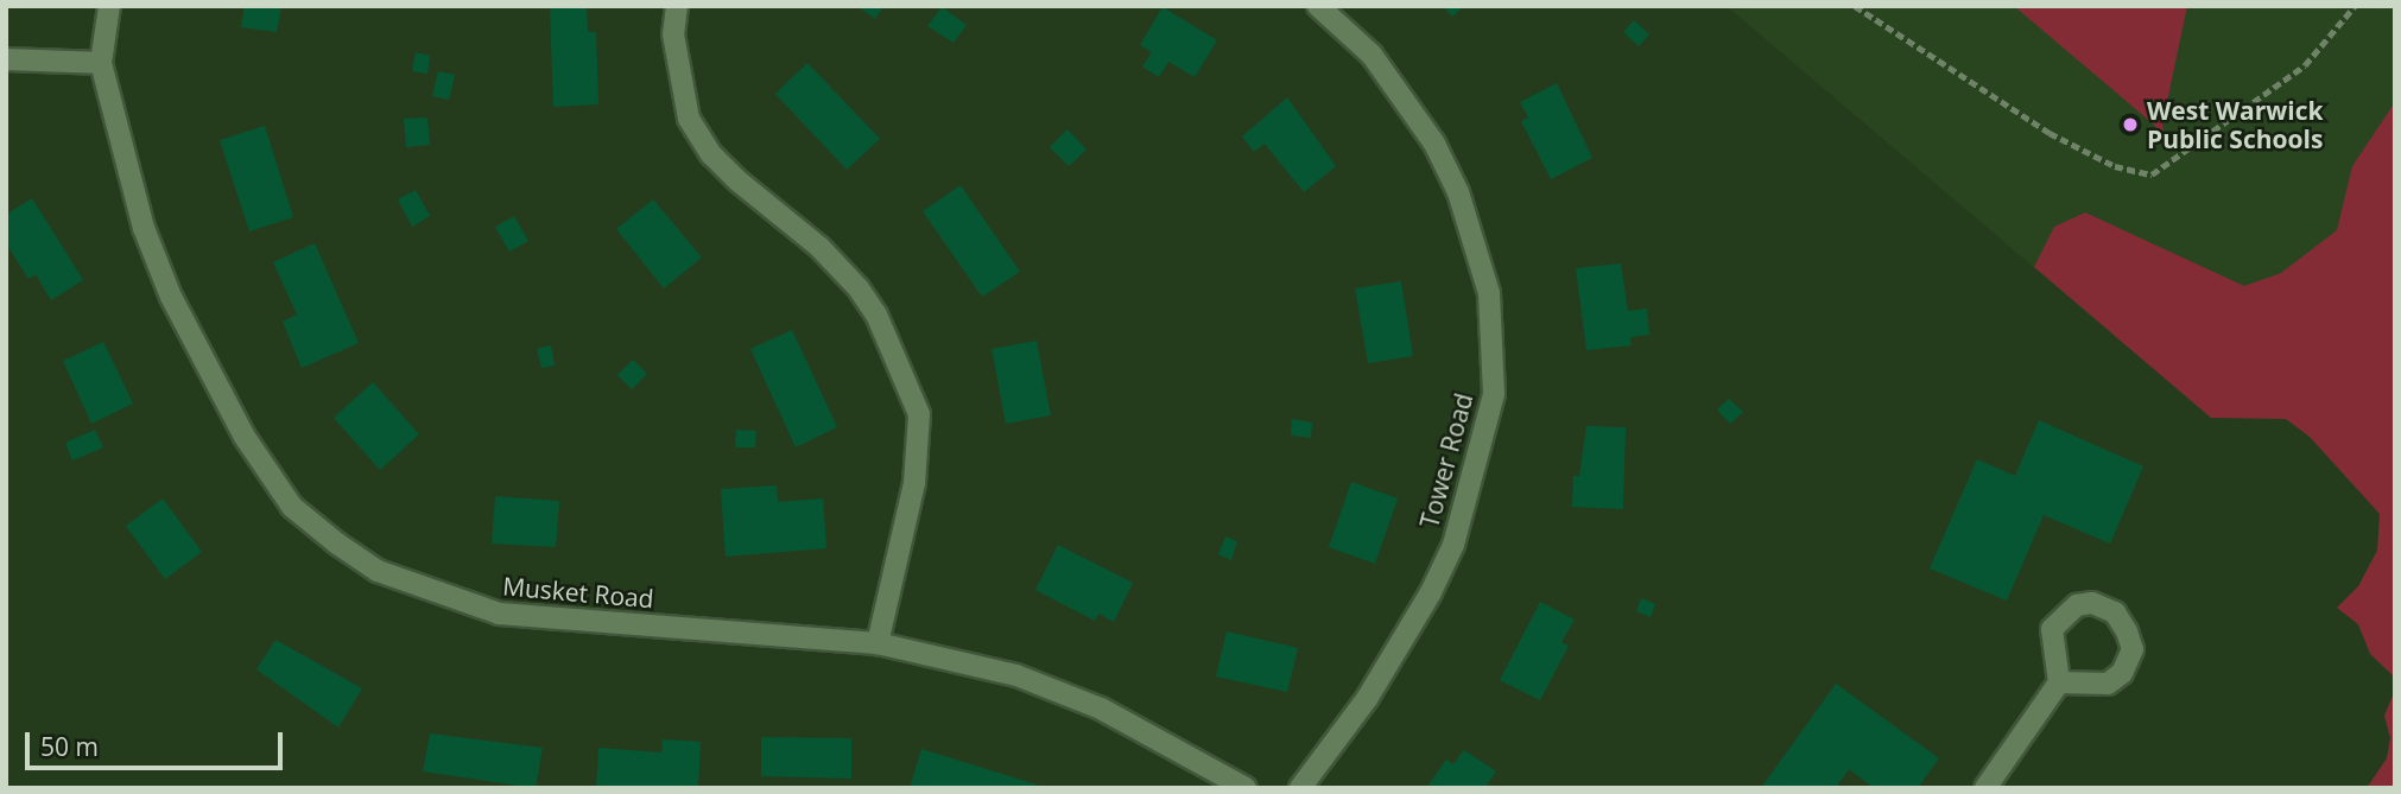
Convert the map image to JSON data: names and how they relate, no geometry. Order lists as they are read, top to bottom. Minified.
{"streets":{"street":["Tower Road","Musket Road"]},"places":["West Warwick Public Schools"],"scale_bar":"50 m"}
